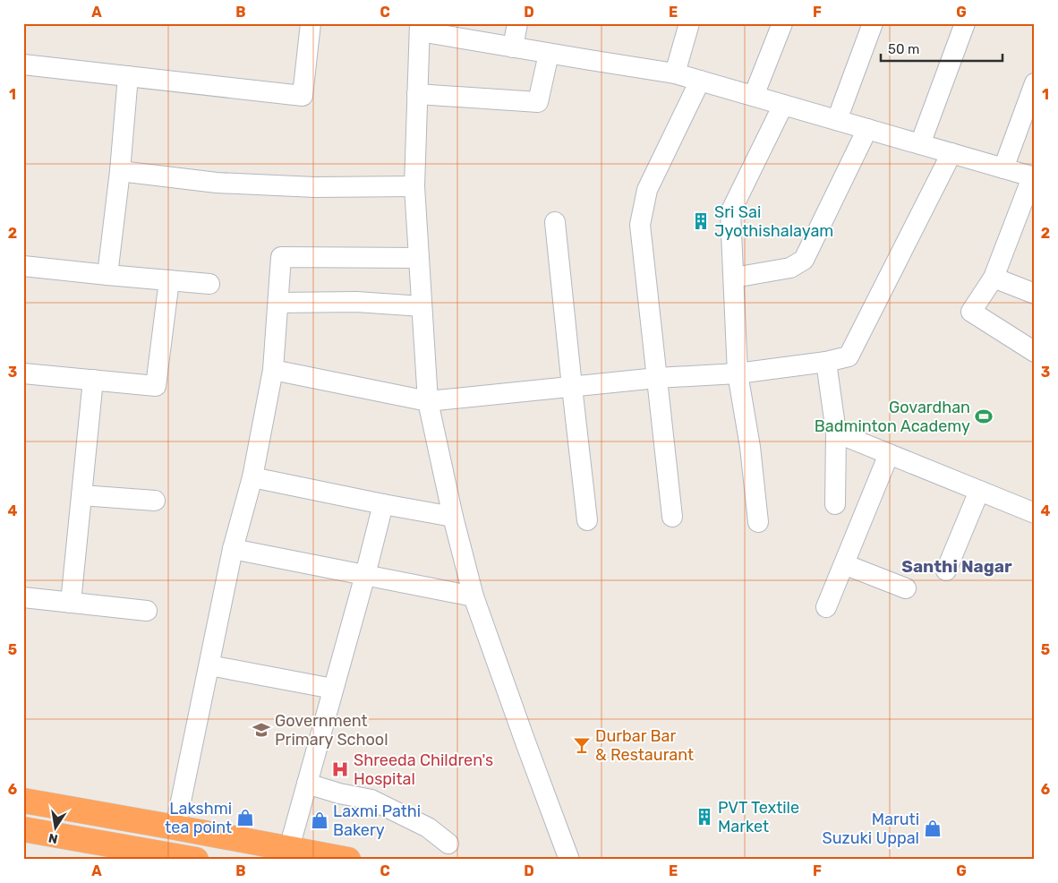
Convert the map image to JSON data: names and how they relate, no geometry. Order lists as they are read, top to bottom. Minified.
{"districts":["Santhi Nagar"],"places":{"building":["Sri Sai Jyothishalayam","PVT Textile Market"],"sports":["Govardhan Badminton Academy"],"school or university":["Government Primary School"],"bar":["Durbar Bar & Restaurant"],"hospital":["Shreeda Children's Hospital"],"shop":["Lakshmi tea point","Laxmi Pathi Bakery","Maruti Suzuki Uppal"]},"scale_bar":"50 m","north":"bottom","grid":{"columns":["A","B","C","D","E","F","G"],"rows":["1","2","3","4","5","6"]}}
